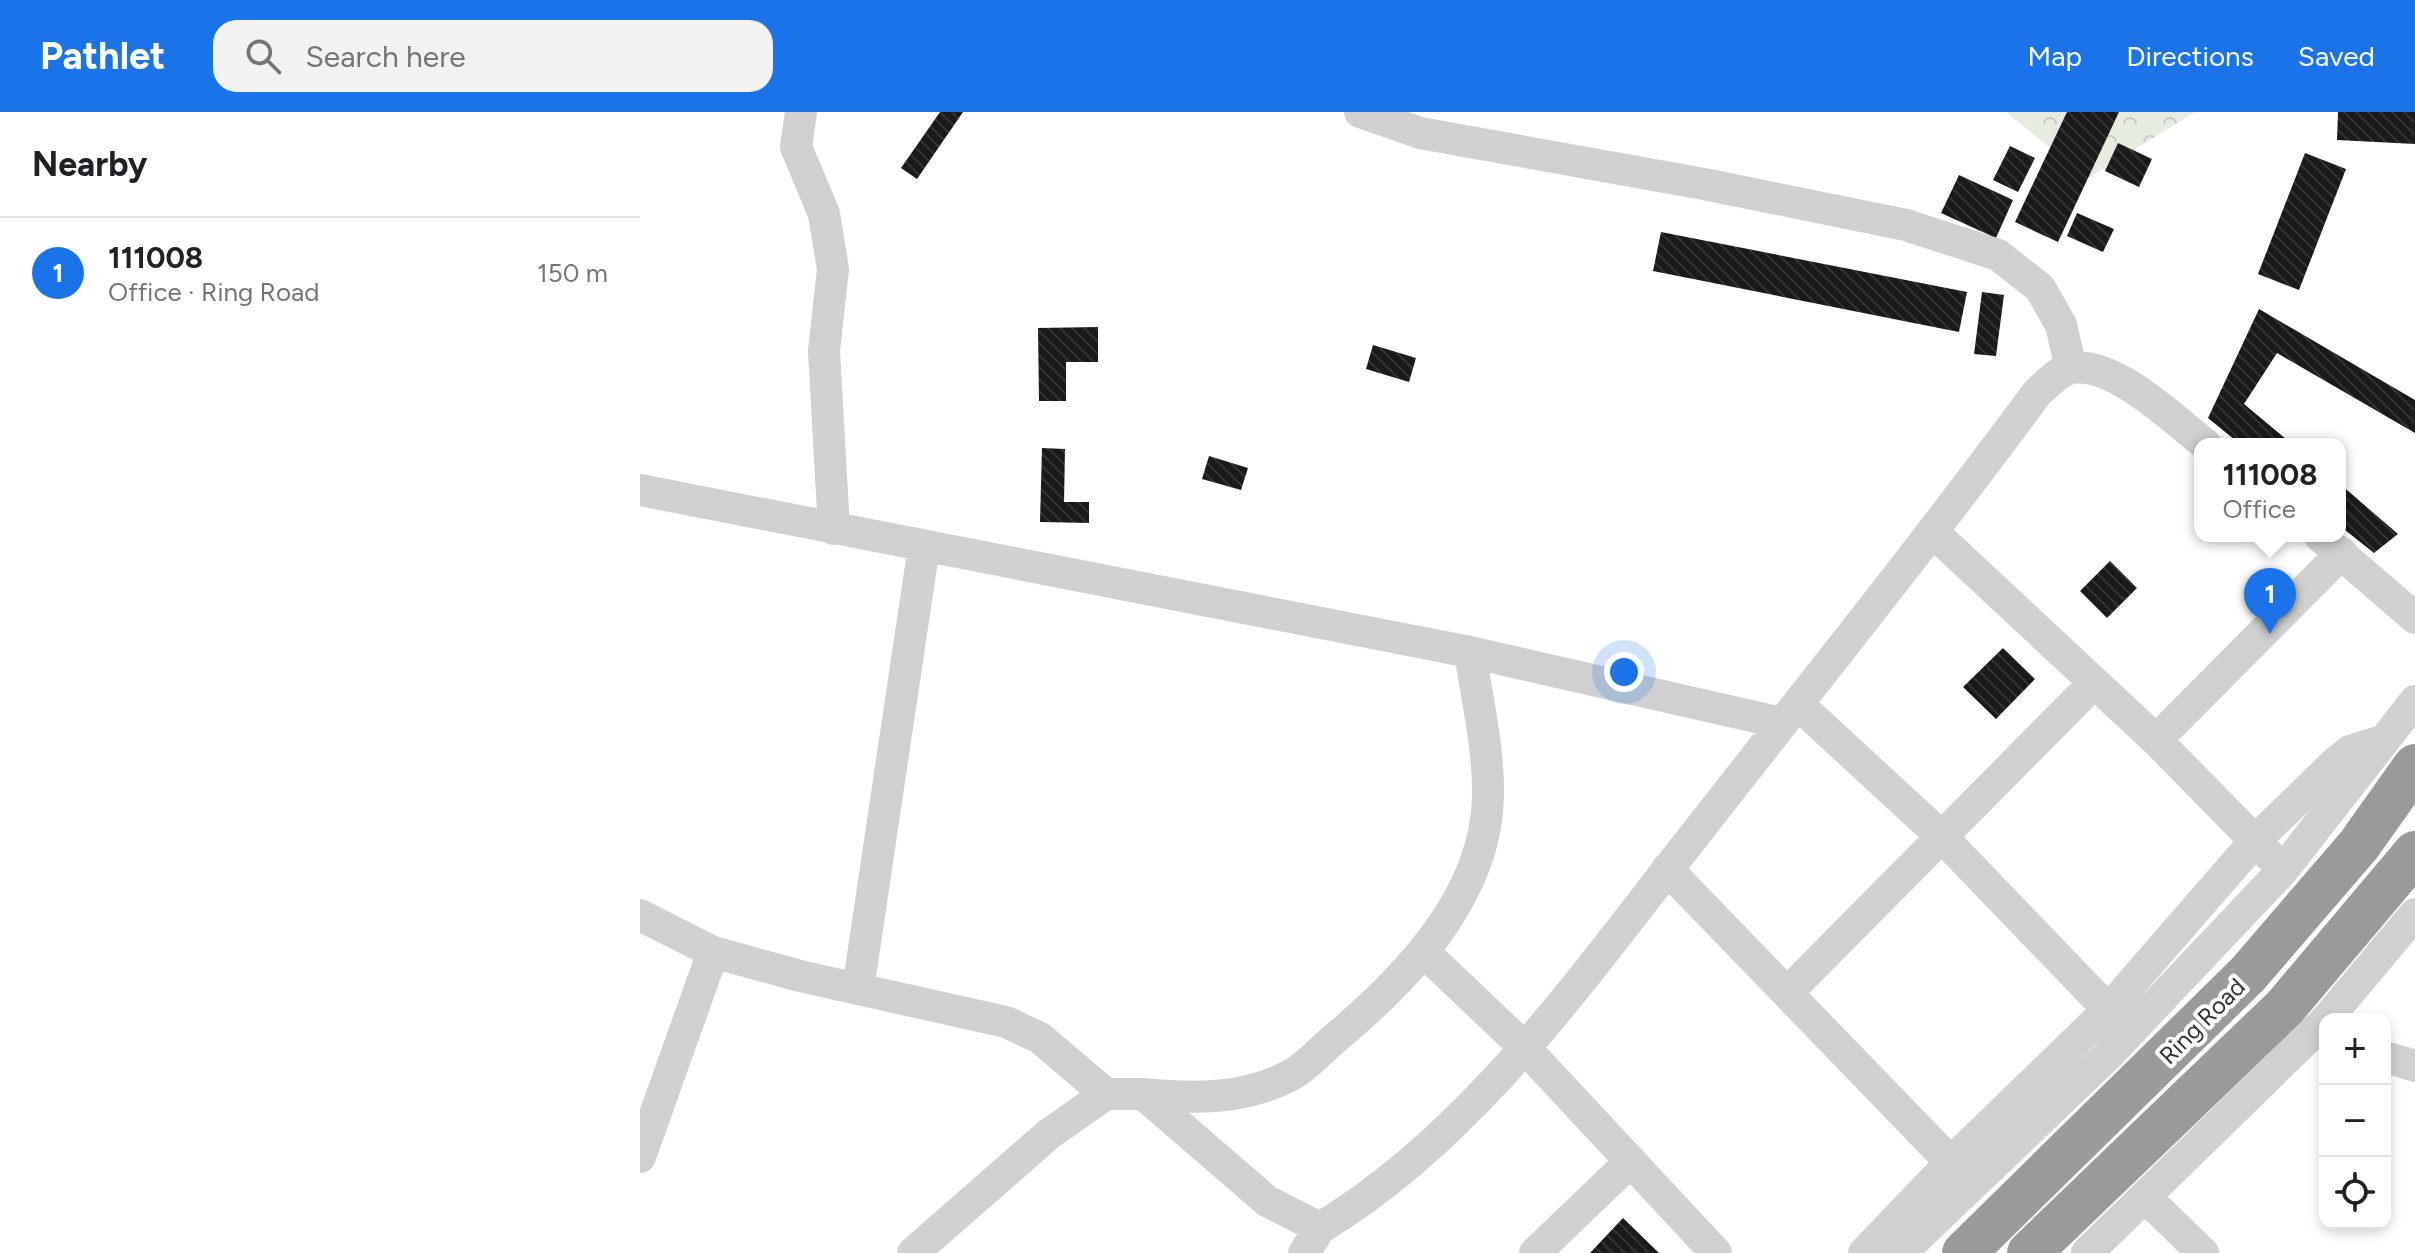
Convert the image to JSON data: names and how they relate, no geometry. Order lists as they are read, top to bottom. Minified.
{"streets":{"highway":["Ring Road"]},"page":{"header":"Pathlet","search":"Search here","nav":["Map","Directions","Saved"],"heading":"Nearby","list":[{"mark":"1","name":"111008","note":"Office · Ring Road","value":"150 m"}],"popup":["111008","Office"],"pins":"1","map_buttons":["+","−"]}}
